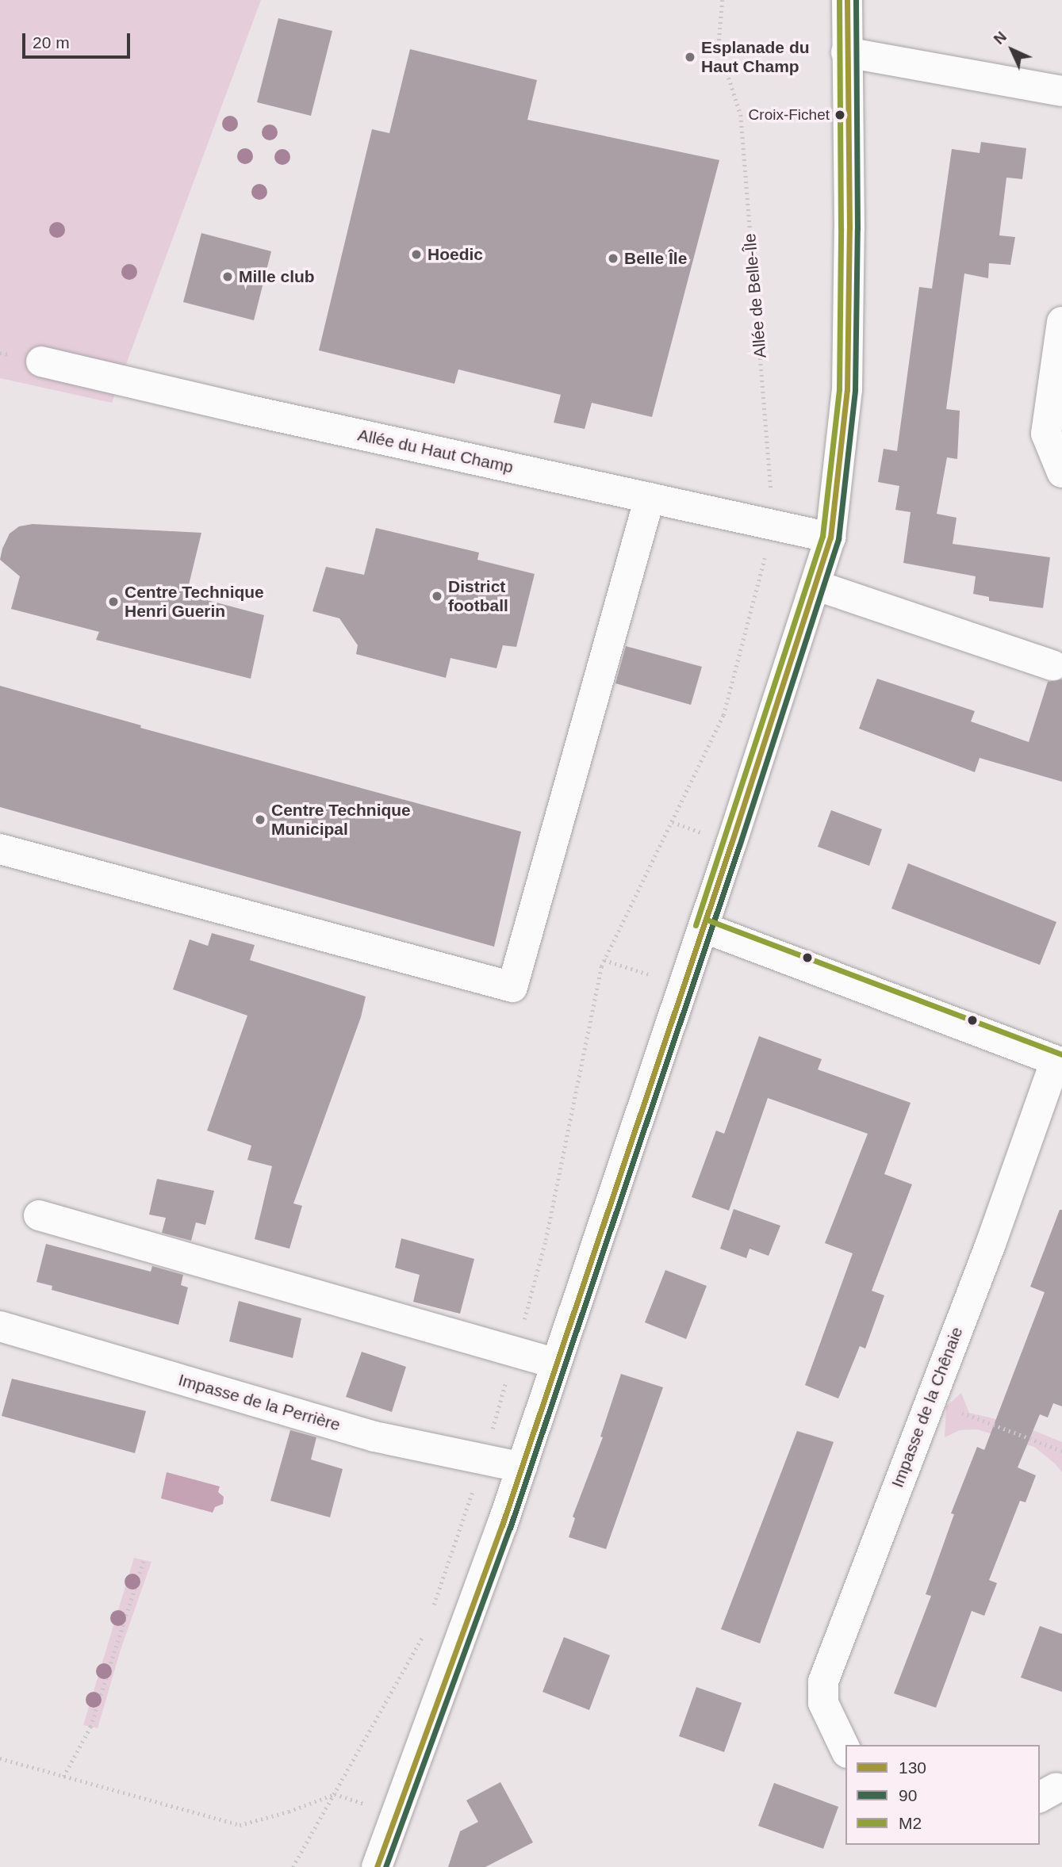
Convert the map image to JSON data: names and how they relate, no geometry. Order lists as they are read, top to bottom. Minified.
{"streets":{"street":["Allée du Haut Champ","Impasse de la Perrière","Impasse de la Chênaie"],"path":["Allée de Belle-Île"]},"crossings":[["Allée de Belle-Île","Allée du Haut Champ"],["Allée de Belle-Île","Impasse de la Perrière"]],"places":["Esplanade du Haut Champ","Croix-Fichet","Hoedic","Belle Île","Mille club","District football","Centre Technique Henri Guerin","Centre Technique Municipal"],"lines":["transit line 130","transit line 90","transit line M2"],"legend":["130","90","M2"],"scale_bar":"20 m","north":"top left"}
